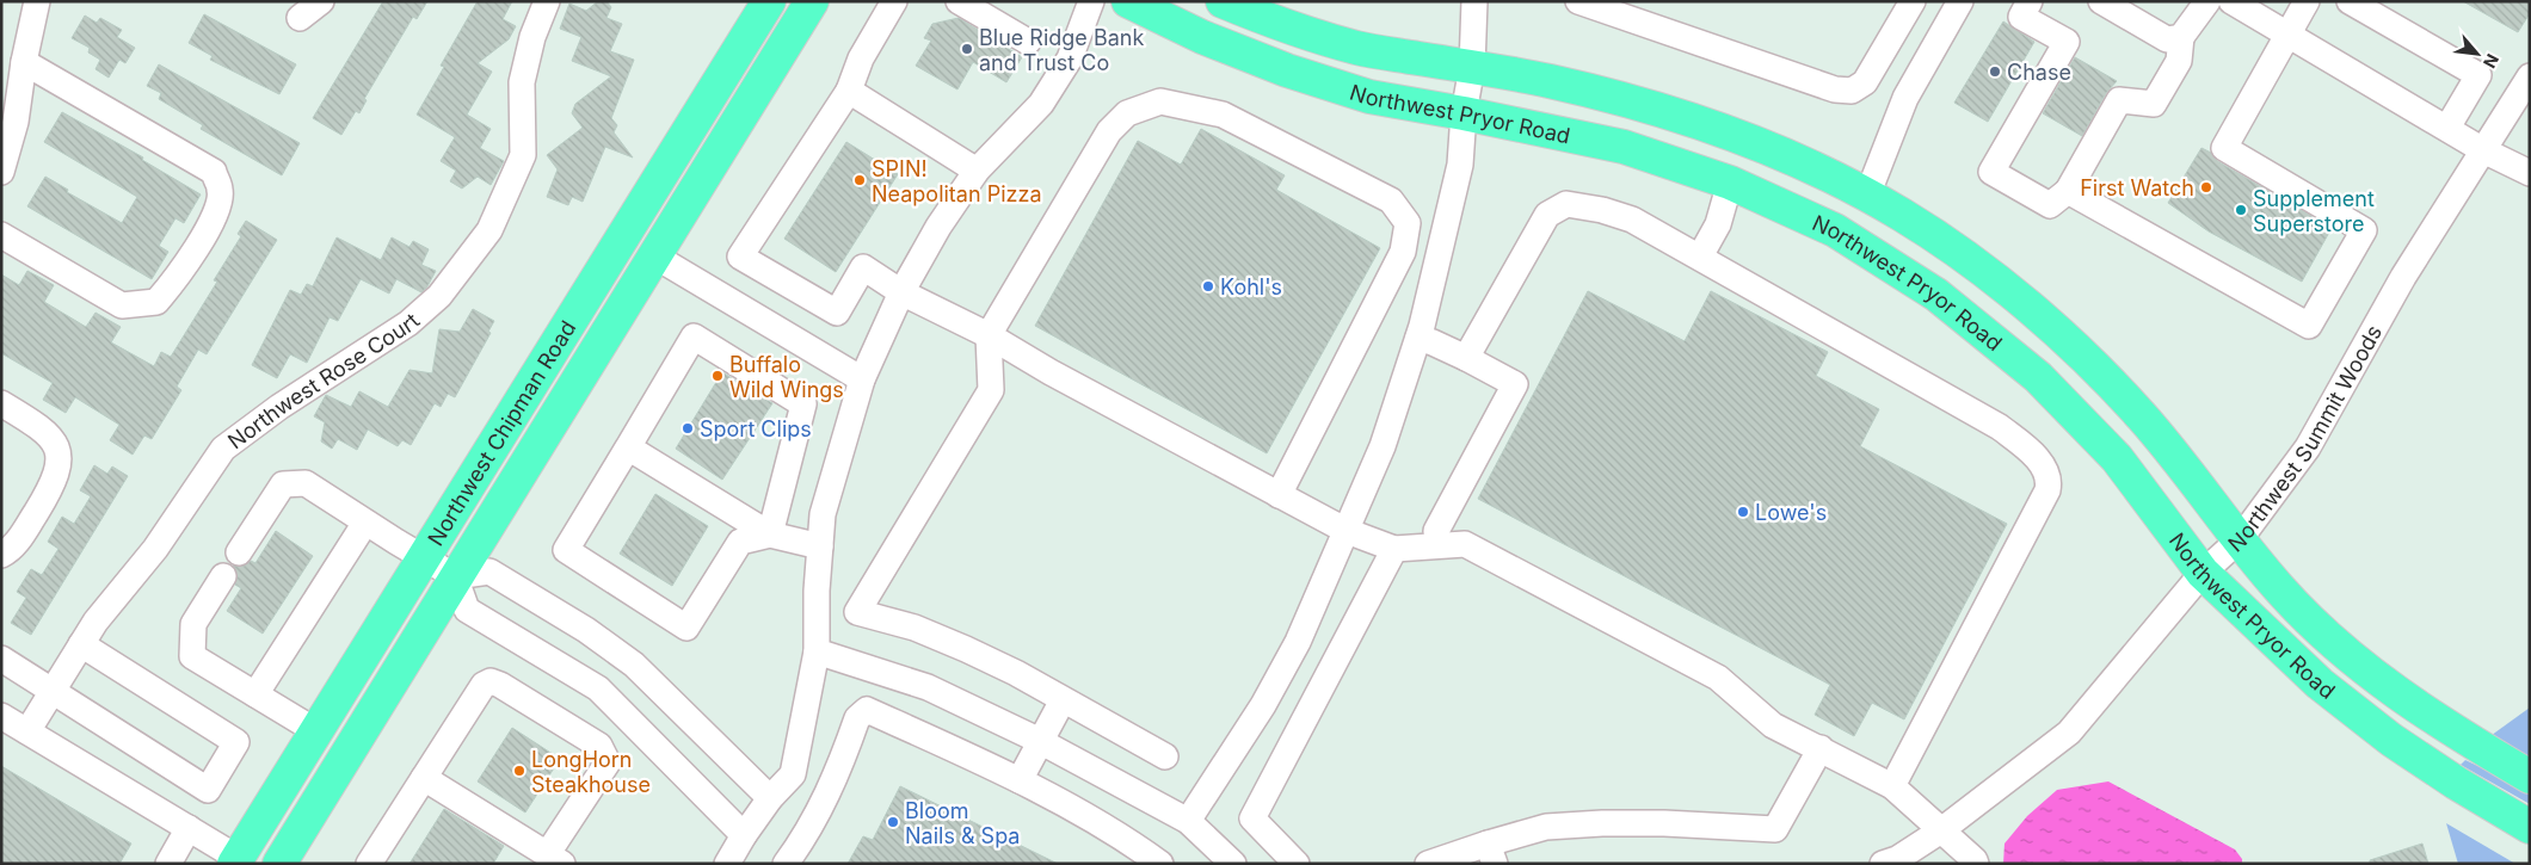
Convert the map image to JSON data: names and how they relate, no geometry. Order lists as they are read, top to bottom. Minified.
{"streets":{"main road":["Northwest Pryor Road","Northwest Chipman Road"],"street":["Northwest Rose Court","Northwest Summit Woods"]},"crossings":[["Northwest Pryor Road","Northwest Summit Woods"]],"places":["Blue Ridge Bank and Trust Co","Chase","SPIN! Neapolitan Pizza","First Watch","Supplement Superstore","Kohl's","Buffalo Wild Wings","Sport Clips","Lowe's","LongHorn Steakhouse","Bloom Nails & Spa"],"north":"bottom right"}
